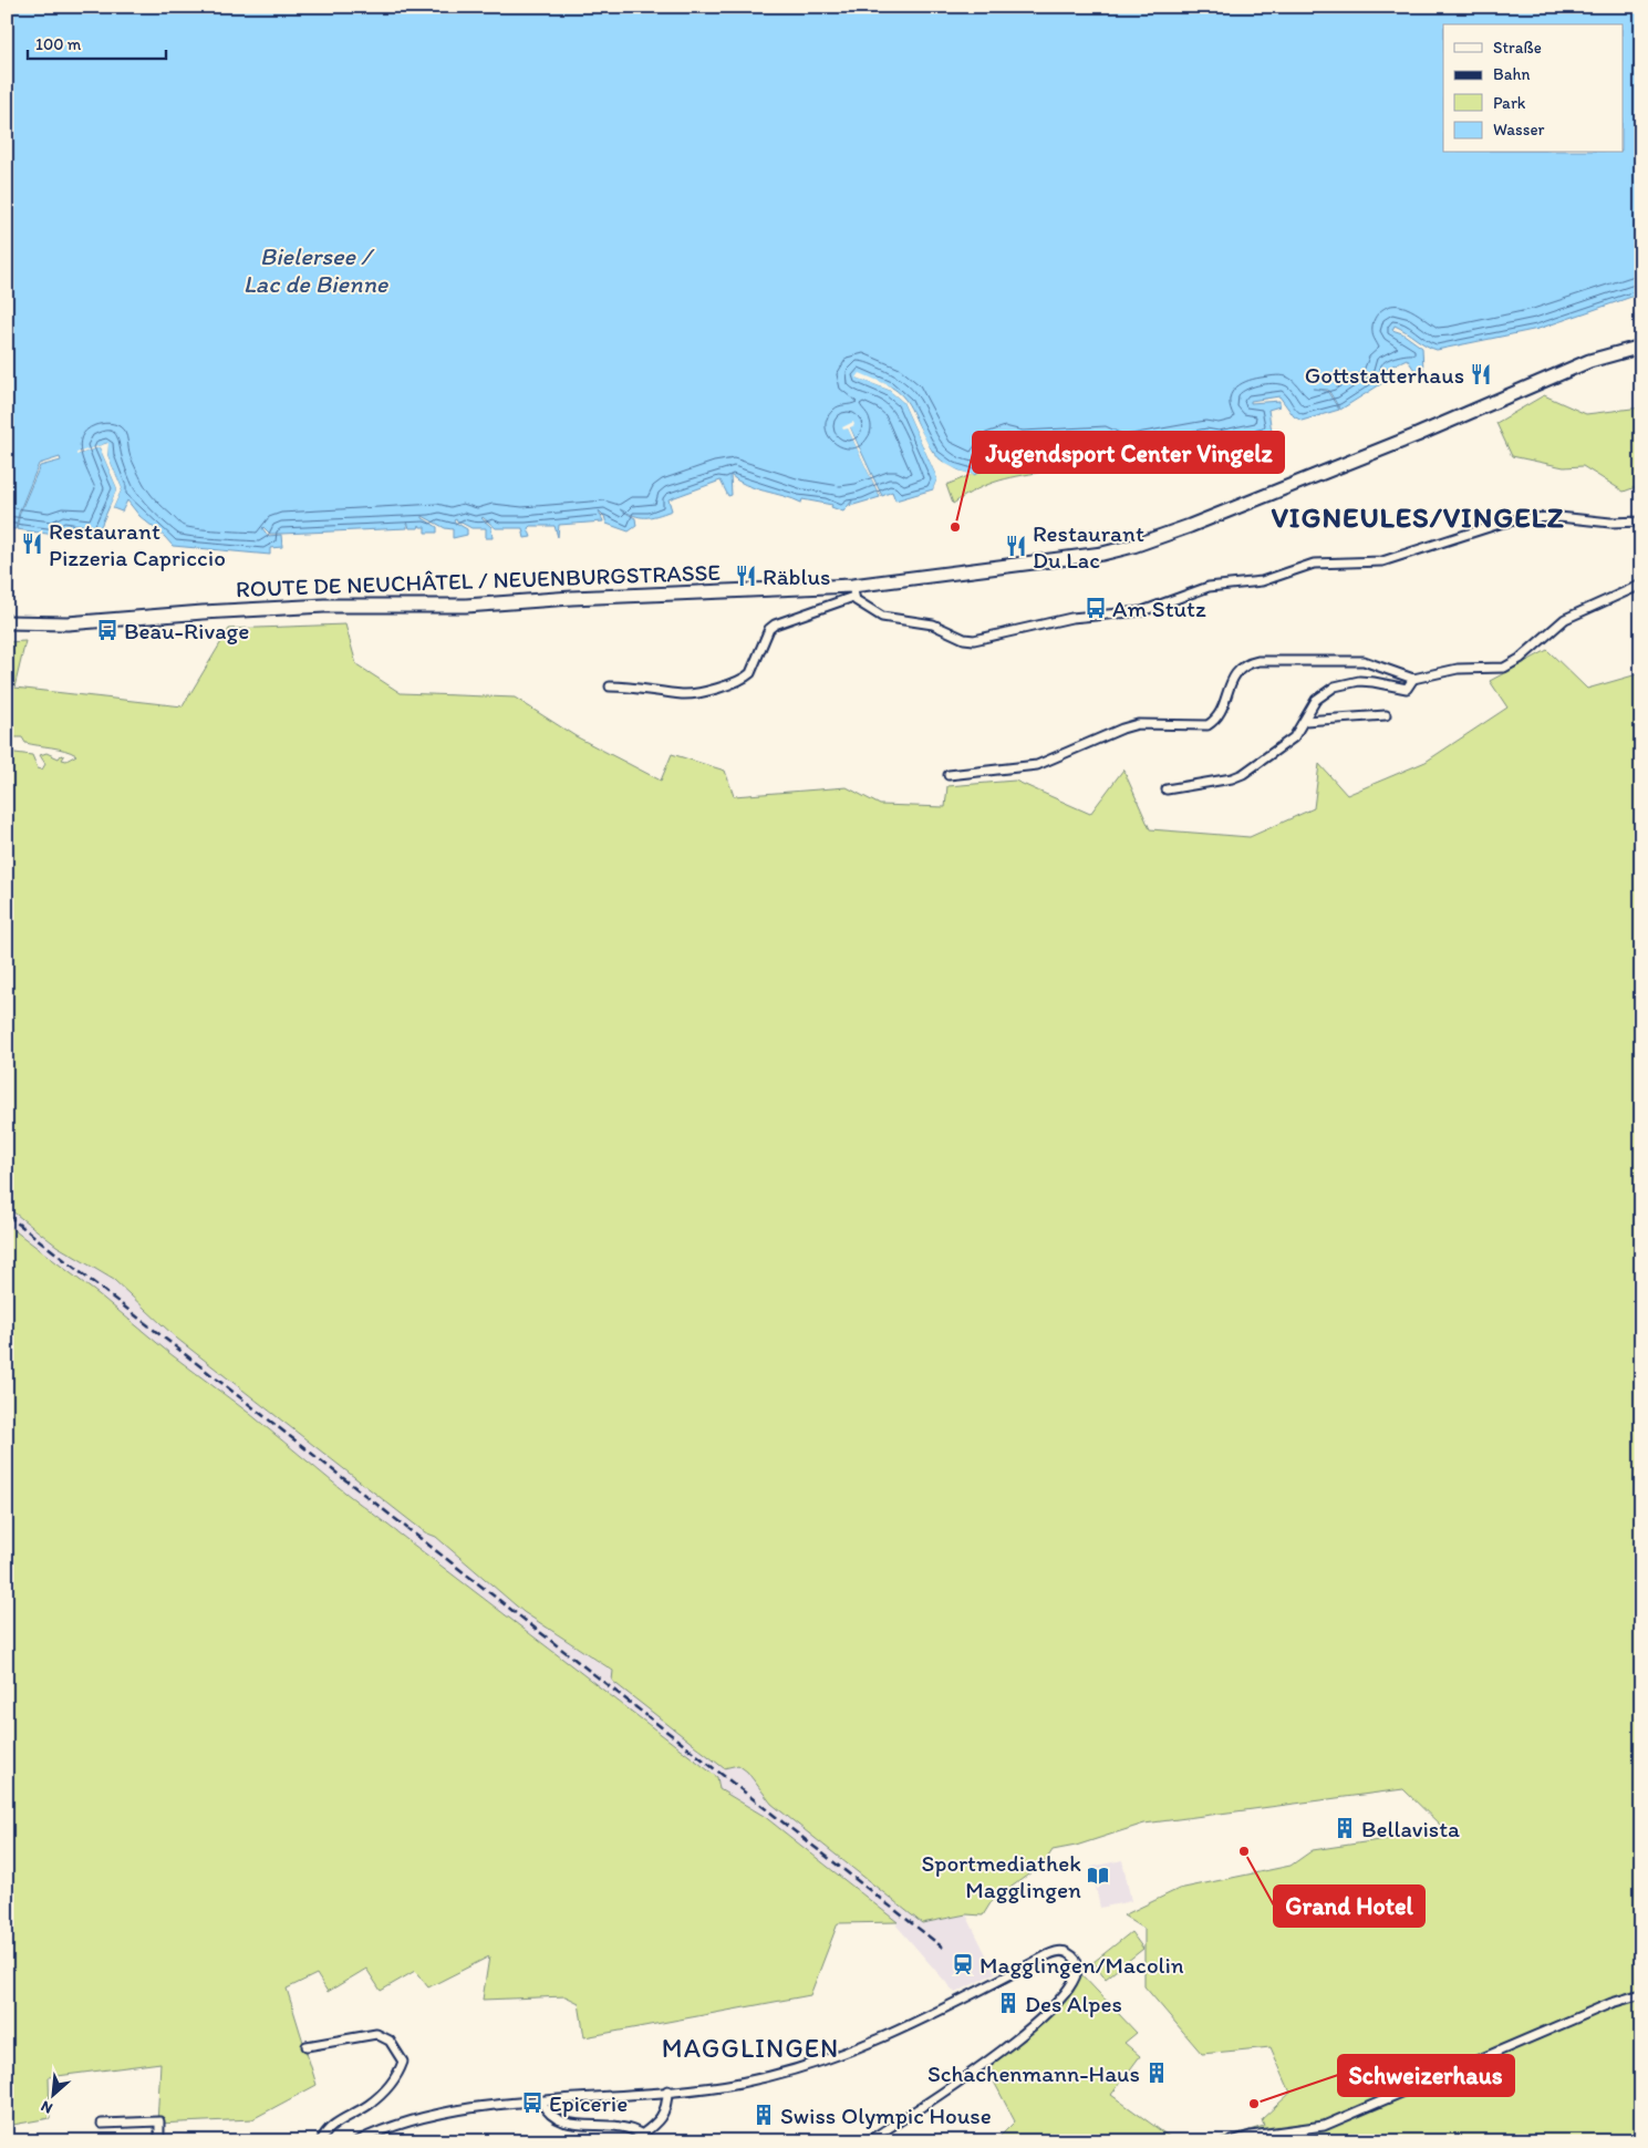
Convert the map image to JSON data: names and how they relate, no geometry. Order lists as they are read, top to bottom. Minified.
{"streets":{"main road":["ROUTE DE NEUCHÂTEL / NEUENBURGSTRASSE"]},"districts":["VIGNEULES/VINGELZ","MAGGLINGEN"],"water":["Bielersee / Lac de Bienne"],"places":{"restaurant":["Gottstatterhaus","Restaurant Pizzeria Capriccio","Restaurant Du Lac","Räblus"],"other":["Jugendsport Center Vingelz","Grand Hotel","Schweizerhaus"],"bus stop":["Am Stutz","Beau-Rivage","Epicerie"],"building":["Bellavista","Des Alpes","Schachenmann-Haus","Swiss Olympic House"],"library":["Sportmediathek Magglingen"],"station":["Magglingen/Macolin"]},"legend":["Straße","Bahn","Park","Wasser"],"scale_bar":"100 m","north":"bottom left"}
